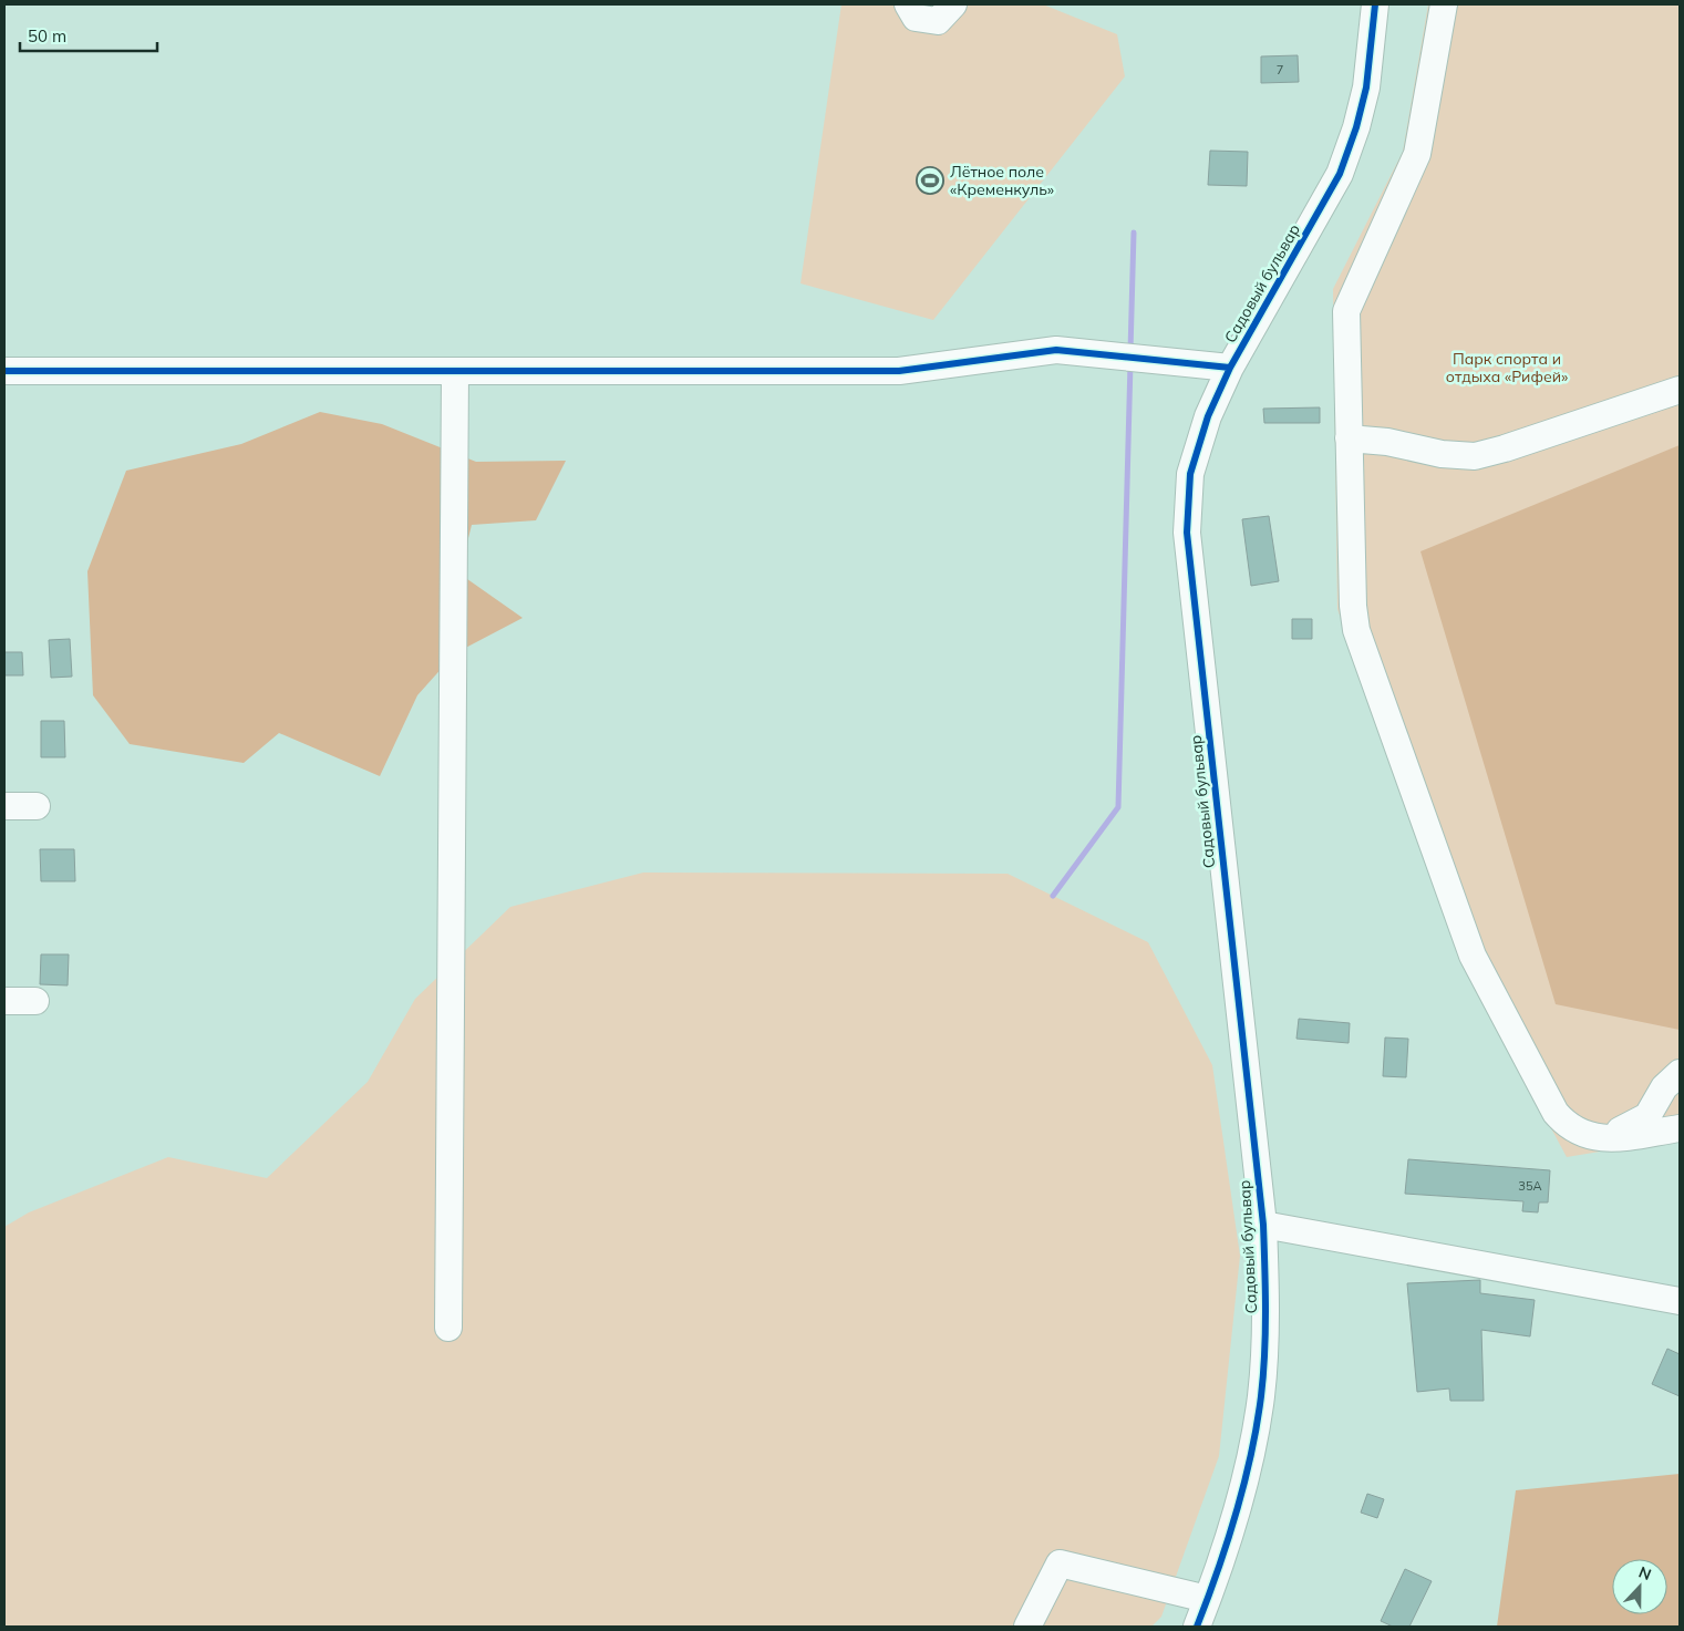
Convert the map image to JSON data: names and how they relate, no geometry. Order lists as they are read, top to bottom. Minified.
{"streets":{"street":["Садовый бульвар"]},"parks":["Парк спорта и отдыха «Рифей»"],"places":{"sports":["Лётное поле «Кременкуль»"]},"house_numbers":["7","35А"],"scale_bar":"50 m","north":"top"}
